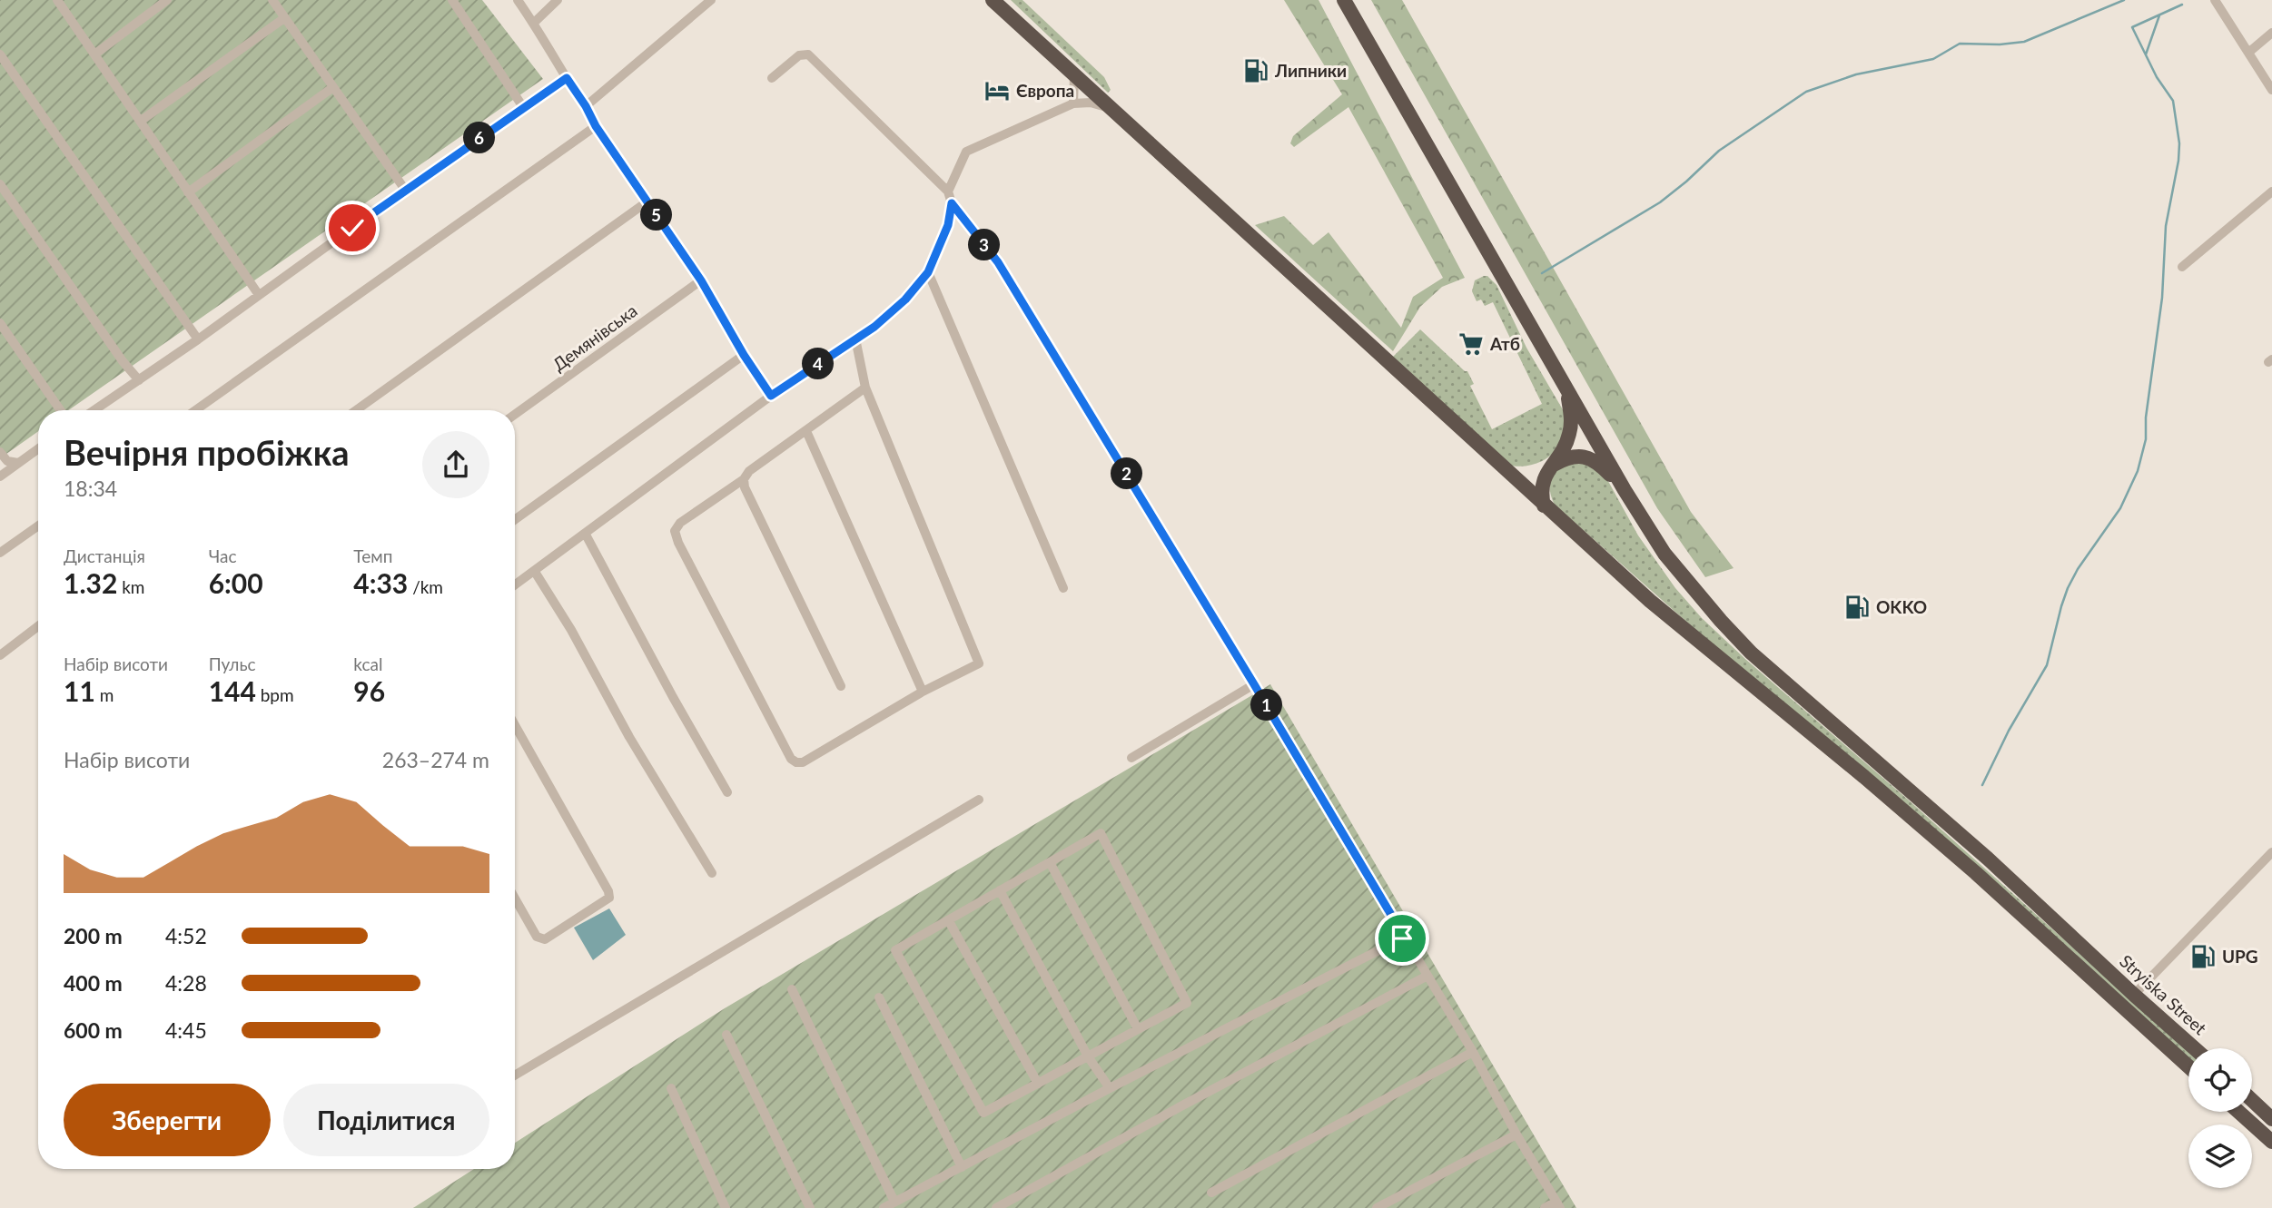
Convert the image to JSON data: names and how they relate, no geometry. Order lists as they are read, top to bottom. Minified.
{"streets":{"highway":["Stryiska Street"],"street":["Демянівська"]},"places":{"fuel station":["Липники","OKKO","UPG"],"hotel":["Європа"],"supermarket":["Атб"]},"page":{"pins":["6","5","3","4","2","1"],"heading":["Вечірня пробіжка","18:34"],"stats":[["Дистанція","1.32 km"],["Час","6:00"],["Темп","4:33 /km"],["Набір висоти","11 m"],["Пульс","144 bpm"],["kcal","96"]],"chart":["Набір висоти","263–274 m"],"list":[{"name":"200 m","note":"4:52"},{"name":"400 m","note":"4:28"},{"name":"600 m","note":"4:45"}],"buttons":["Зберегти","Поділитися"]}}
